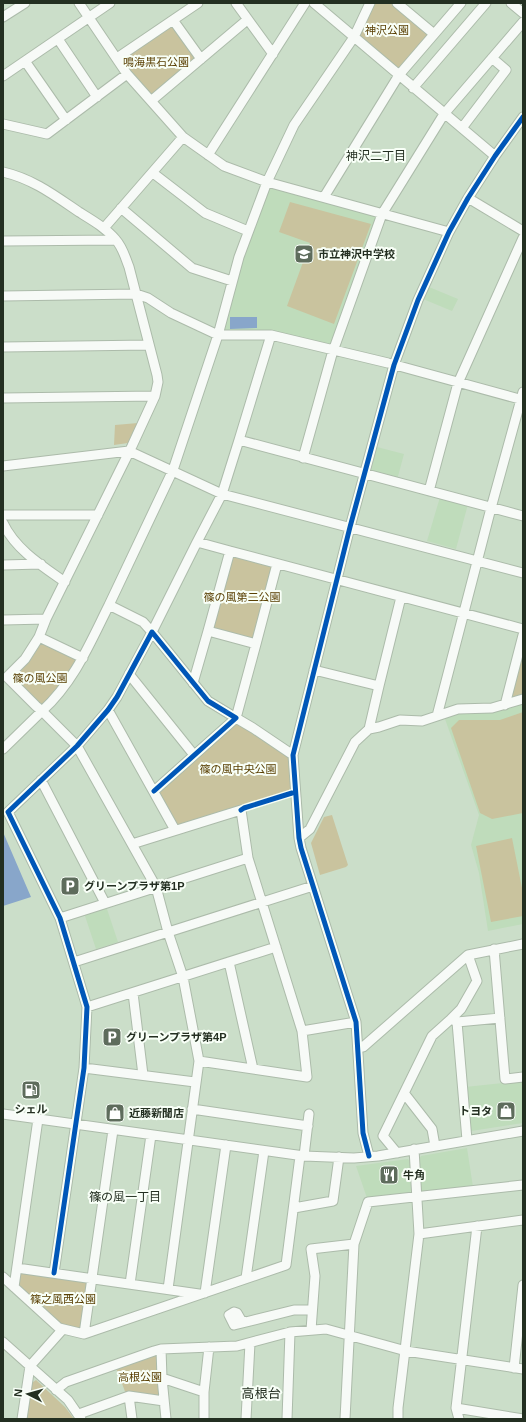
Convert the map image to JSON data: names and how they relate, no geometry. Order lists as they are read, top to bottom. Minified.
{"districts":["神沢二丁目","篠の風一丁目","高根台"],"parks":["神沢公園","鳴海黒石公園","篠の風第二公園","篠の風公園","篠の風中央公園","篠之風西公園","高根公園"],"places":{"school or university":["市立神沢中学校"],"parking":["グリーンプラザ第1P","グリーンプラザ第4P"],"fuel station":["シェル"],"shop":["トヨタ","近藤新聞店"],"restaurant":["牛角"]},"north":"left"}
